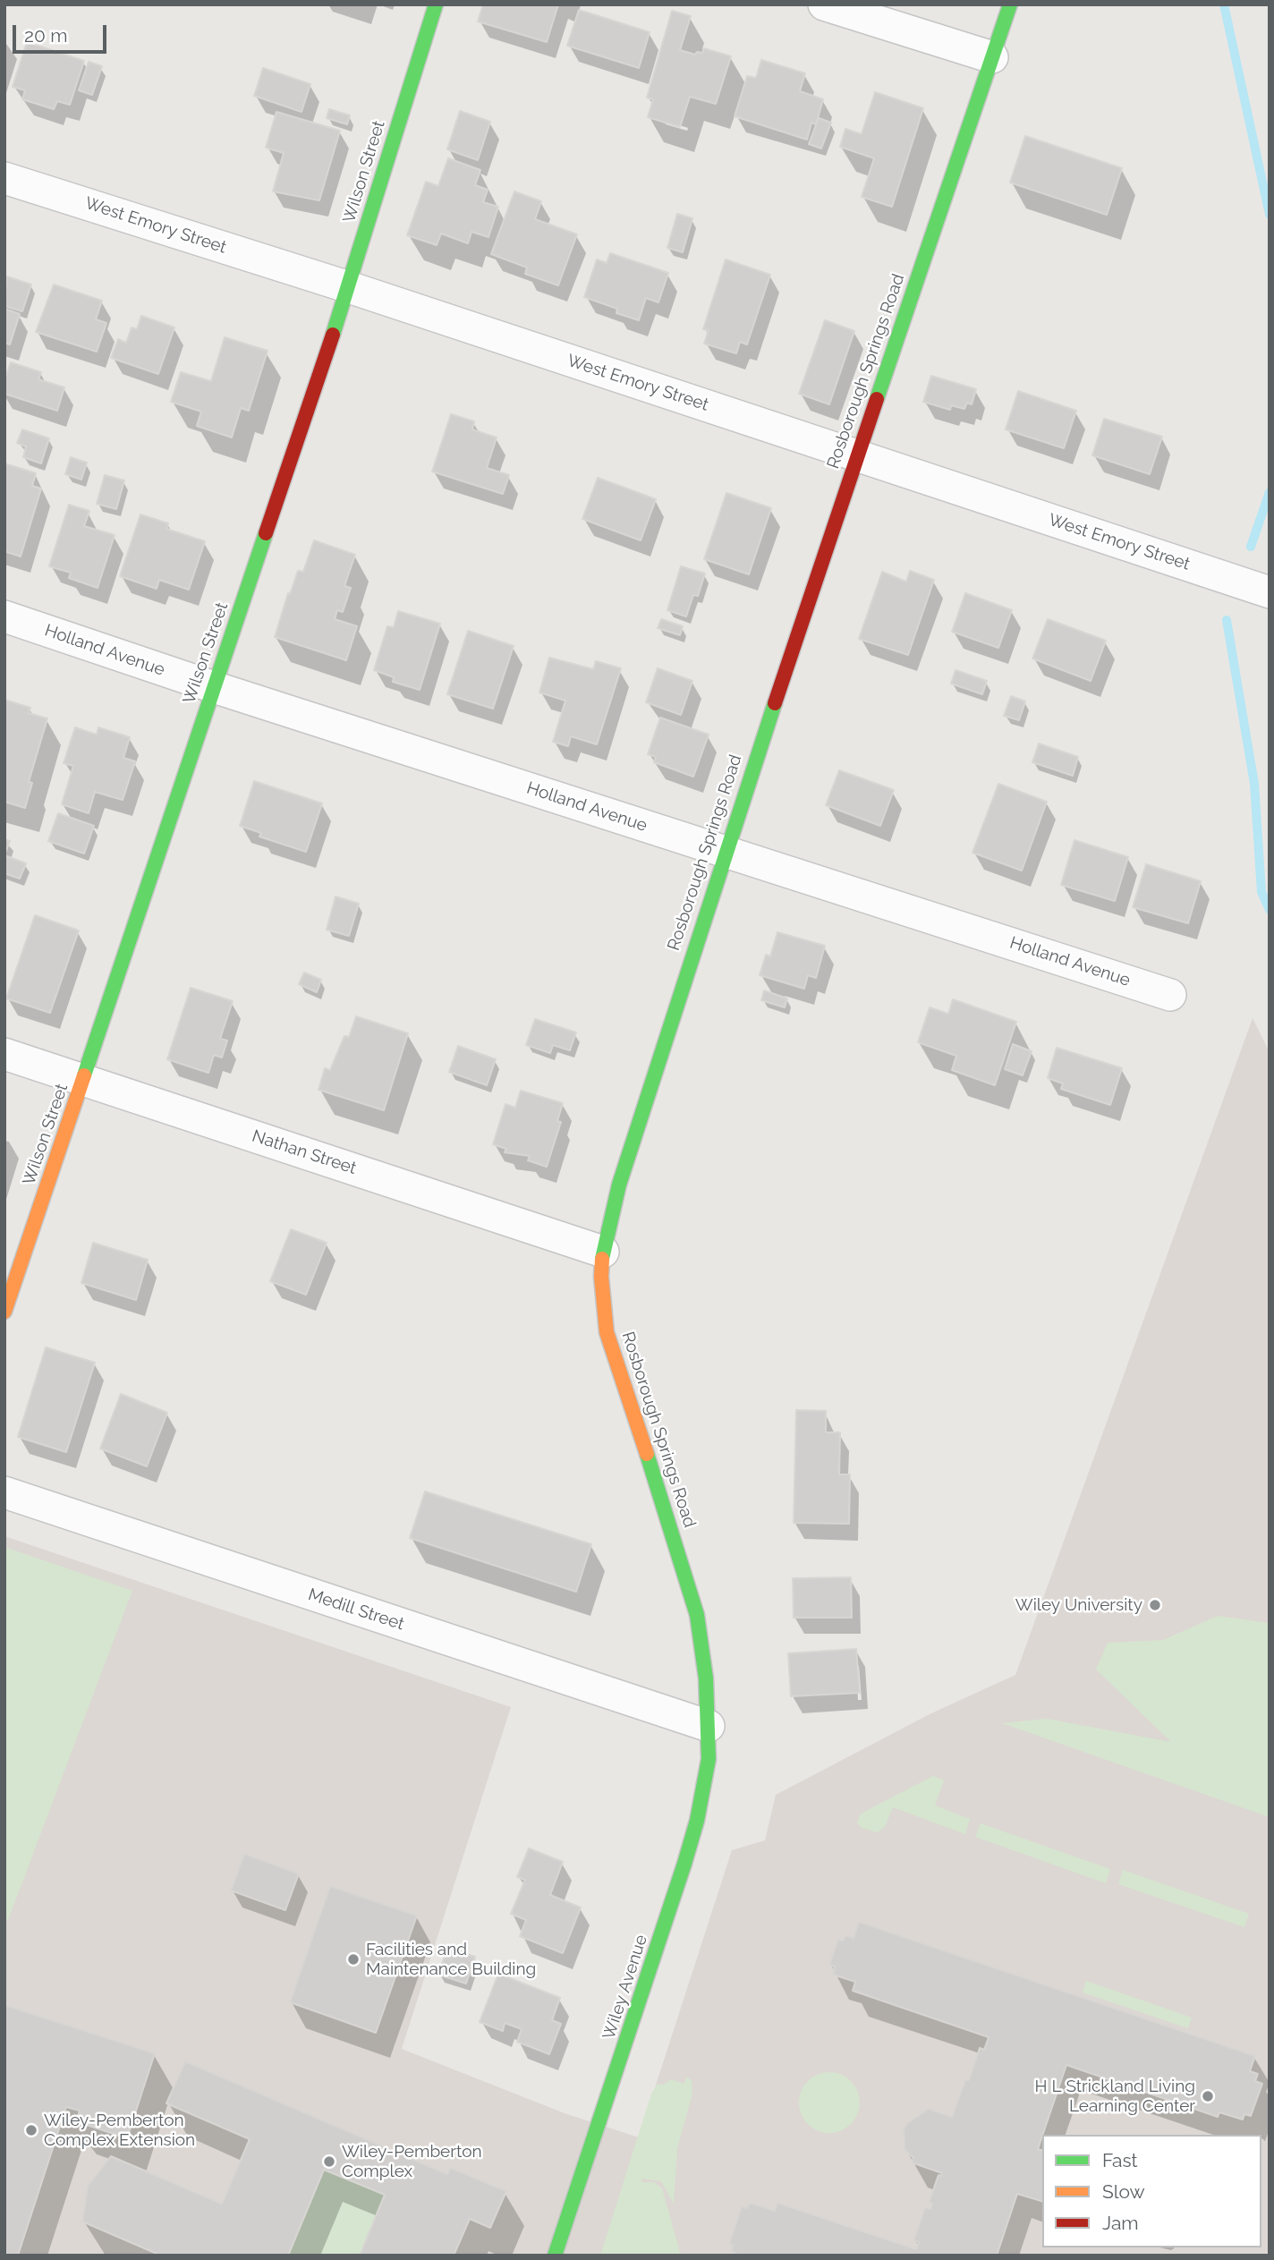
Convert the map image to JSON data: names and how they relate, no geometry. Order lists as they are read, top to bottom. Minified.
{"streets":{"street":["Wilson Street","West Emory Street","Rosborough Springs Road","Holland Avenue","Nathan Street","Medill Street","Wiley Avenue"]},"crossings":[["Wilson Street","West Emory Street"],["Wilson Street","Holland Avenue"],["Wilson Street","Nathan Street"],["West Emory Street","Rosborough Springs Road"],["Rosborough Springs Road","Holland Avenue"],["Rosborough Springs Road","Nathan Street"],["Rosborough Springs Road","Medill Street"],["Rosborough Springs Road","Wiley Avenue"],["Medill Street","Wiley Avenue"]],"places":["Wiley University","Facilities and Maintenance Building","H L Strickland Living Learning Center","Wiley-Pemberton Complex Extension","Wiley-Pemberton Complex"],"legend":["Fast","Slow","Jam"],"scale_bar":"20 m"}
